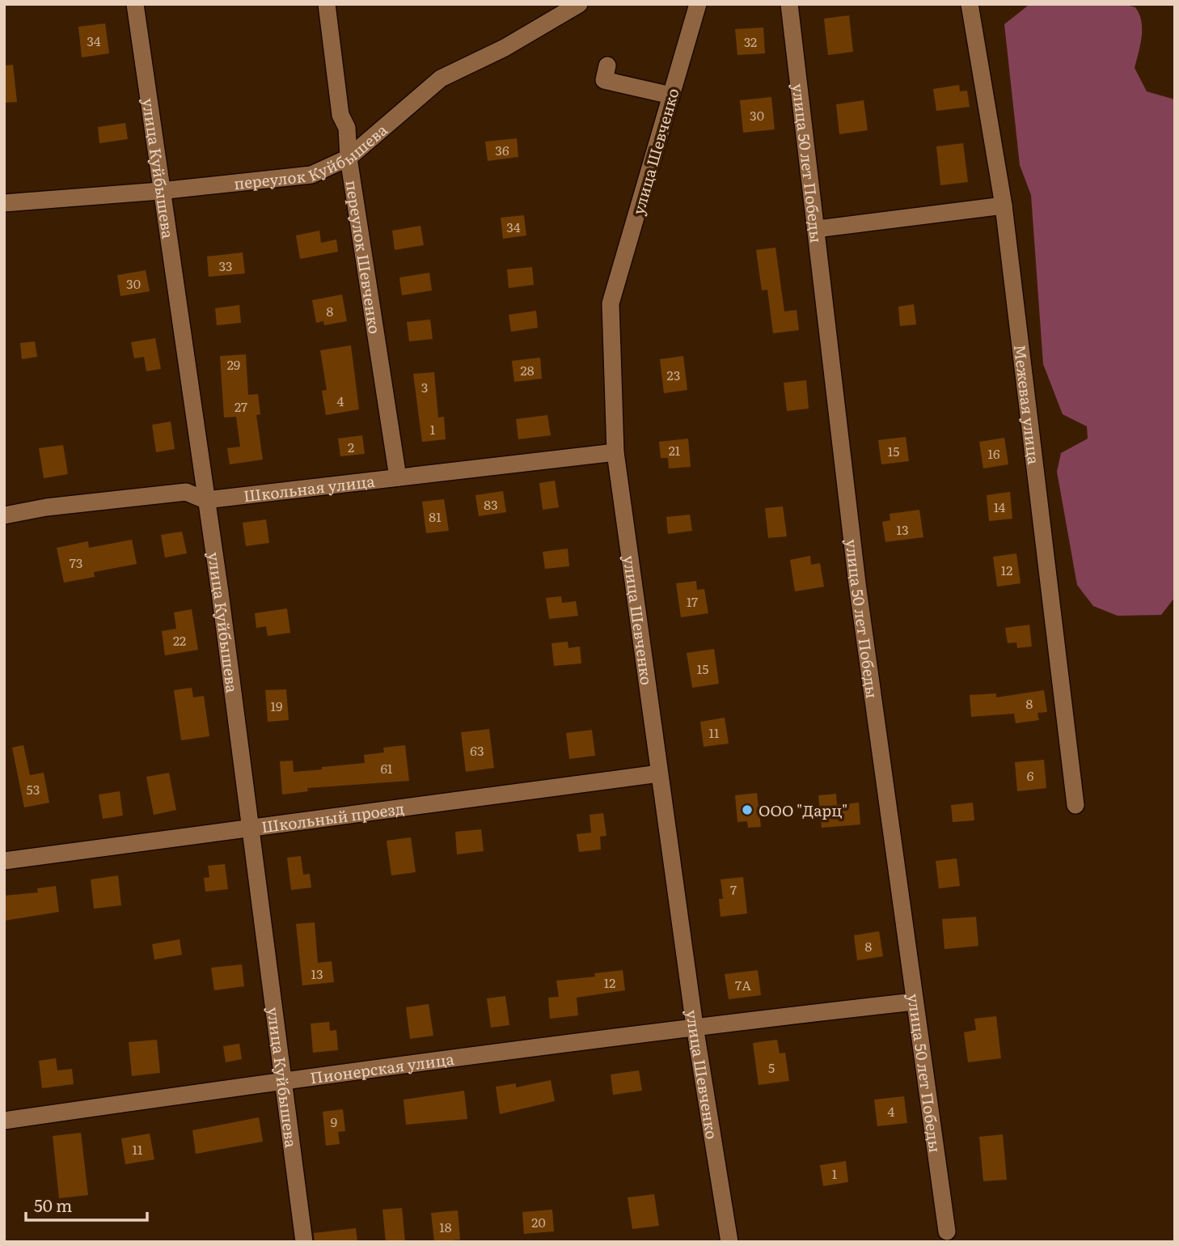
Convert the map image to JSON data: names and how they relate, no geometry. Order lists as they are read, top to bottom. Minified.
{"streets":{"street":["улица Шевченко","переулок Куйбышева","улица 50 лет Победы","улица Куйбышева","переулок Шевченко","Межевая улица","Школьная улица","Школьный проезд","Пионерская улица"]},"crossings":[["улица Шевченко","Школьная улица"],["улица Шевченко","Школьный проезд"],["улица Шевченко","Пионерская улица"],["переулок Куйбышева","улица Куйбышева"],["переулок Куйбышева","переулок Шевченко"],["улица 50 лет Победы","Пионерская улица"],["улица Куйбышева","Школьная улица"],["улица Куйбышева","Школьный проезд"],["улица Куйбышева","Пионерская улица"],["переулок Шевченко","Школьная улица"]],"places":["ООО \"Дарц\""],"house_numbers":["34","32","30","36","34","33","30","8","29","28","23","3","4","27","1","2","21","15","16","83","14","81","13","73","12","17","22","15","8","19","11","63","61","6","53","7","8","13","12","7А","5","4","9","11","1","20","18"],"scale_bar":"50 m"}
